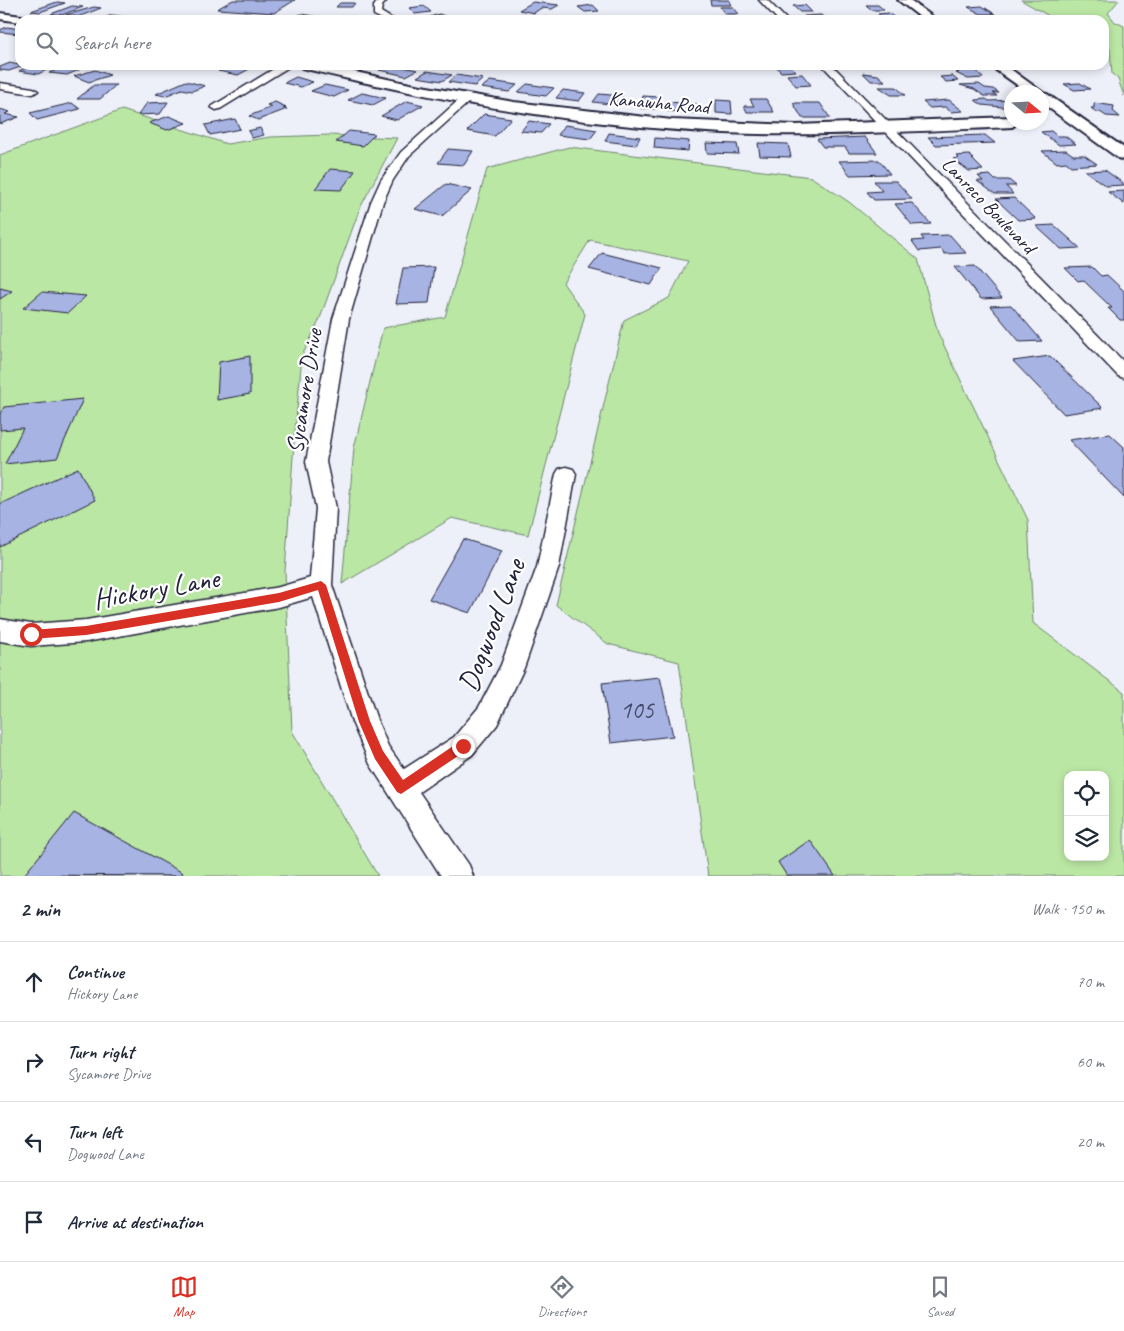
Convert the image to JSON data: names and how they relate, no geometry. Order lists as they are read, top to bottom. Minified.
{"streets":{"street":["Kanawha Road","Lanreco Boulevard","Sycamore Drive","Hickory Lane","Dogwood Lane"]},"crossings":[["Kanawha Road","Lanreco Boulevard"],["Kanawha Road","Sycamore Drive"],["Sycamore Drive","Hickory Lane"],["Sycamore Drive","Dogwood Lane"]],"house_numbers":["105"],"north":"right","page":{"search":"Search here","heading":["2 min","Walk · 150 m"],"list":[["Continue","Hickory Lane","70 m"],["Turn right","Sycamore Drive","60 m"],["Turn left","Dogwood Lane","20 m"],"Arrive at destination"],"nav":["Map","Directions","Saved"]}}
